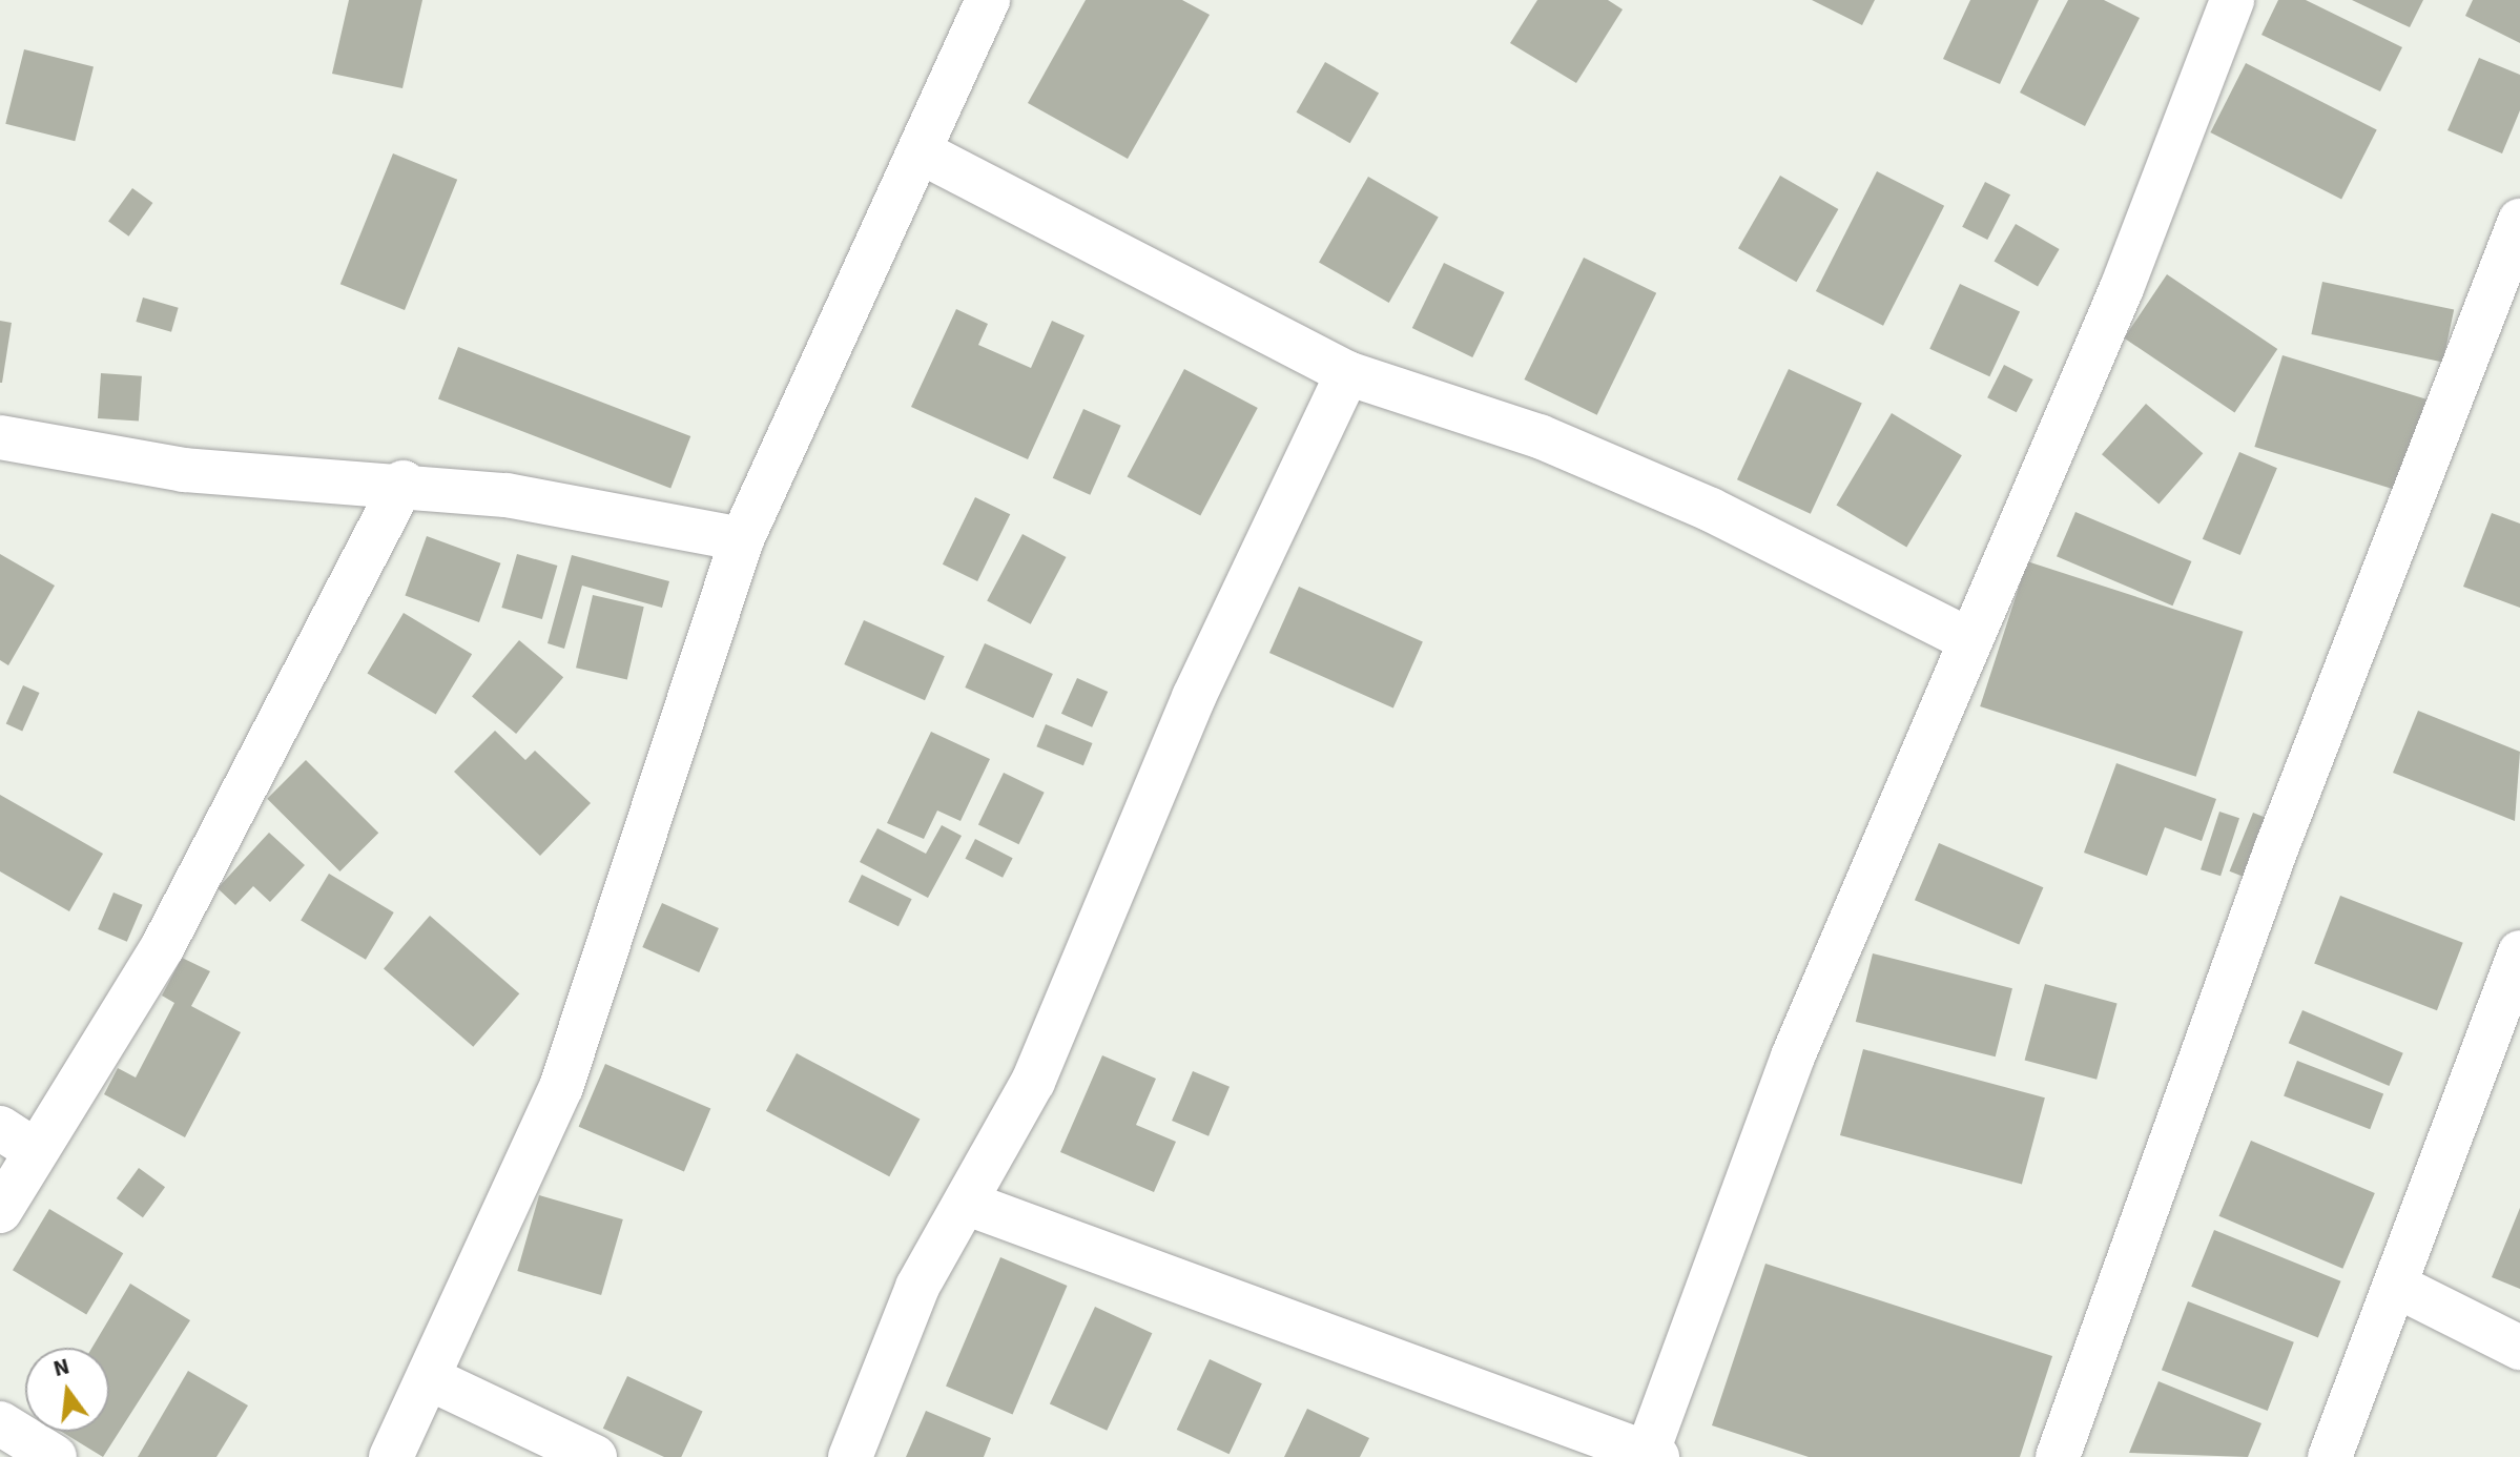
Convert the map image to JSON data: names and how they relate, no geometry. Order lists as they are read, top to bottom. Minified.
{"north":"top"}
